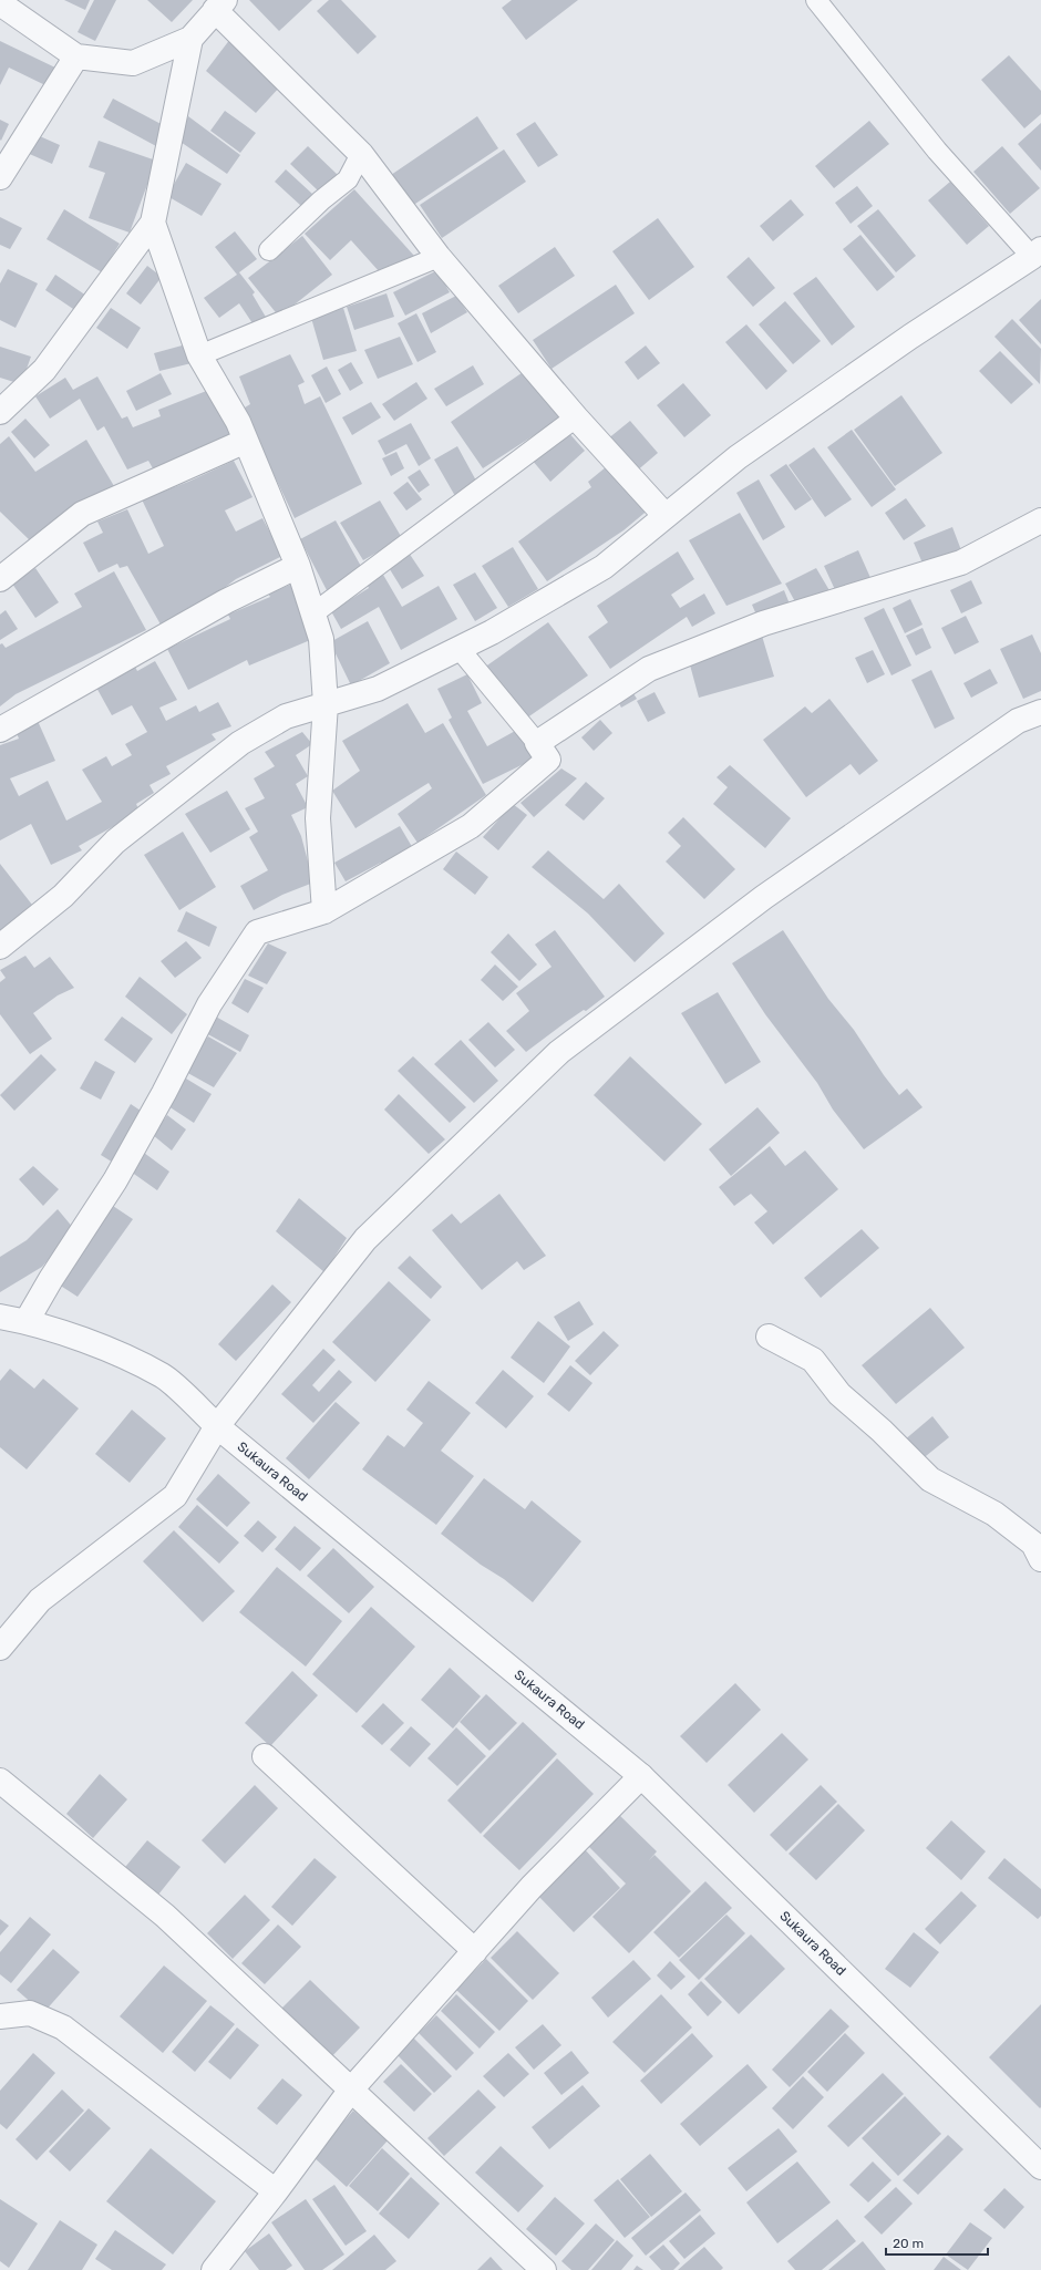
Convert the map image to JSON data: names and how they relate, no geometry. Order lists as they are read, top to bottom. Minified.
{"streets":{"street":["Sukaura Road"]},"scale_bar":"20 m"}
